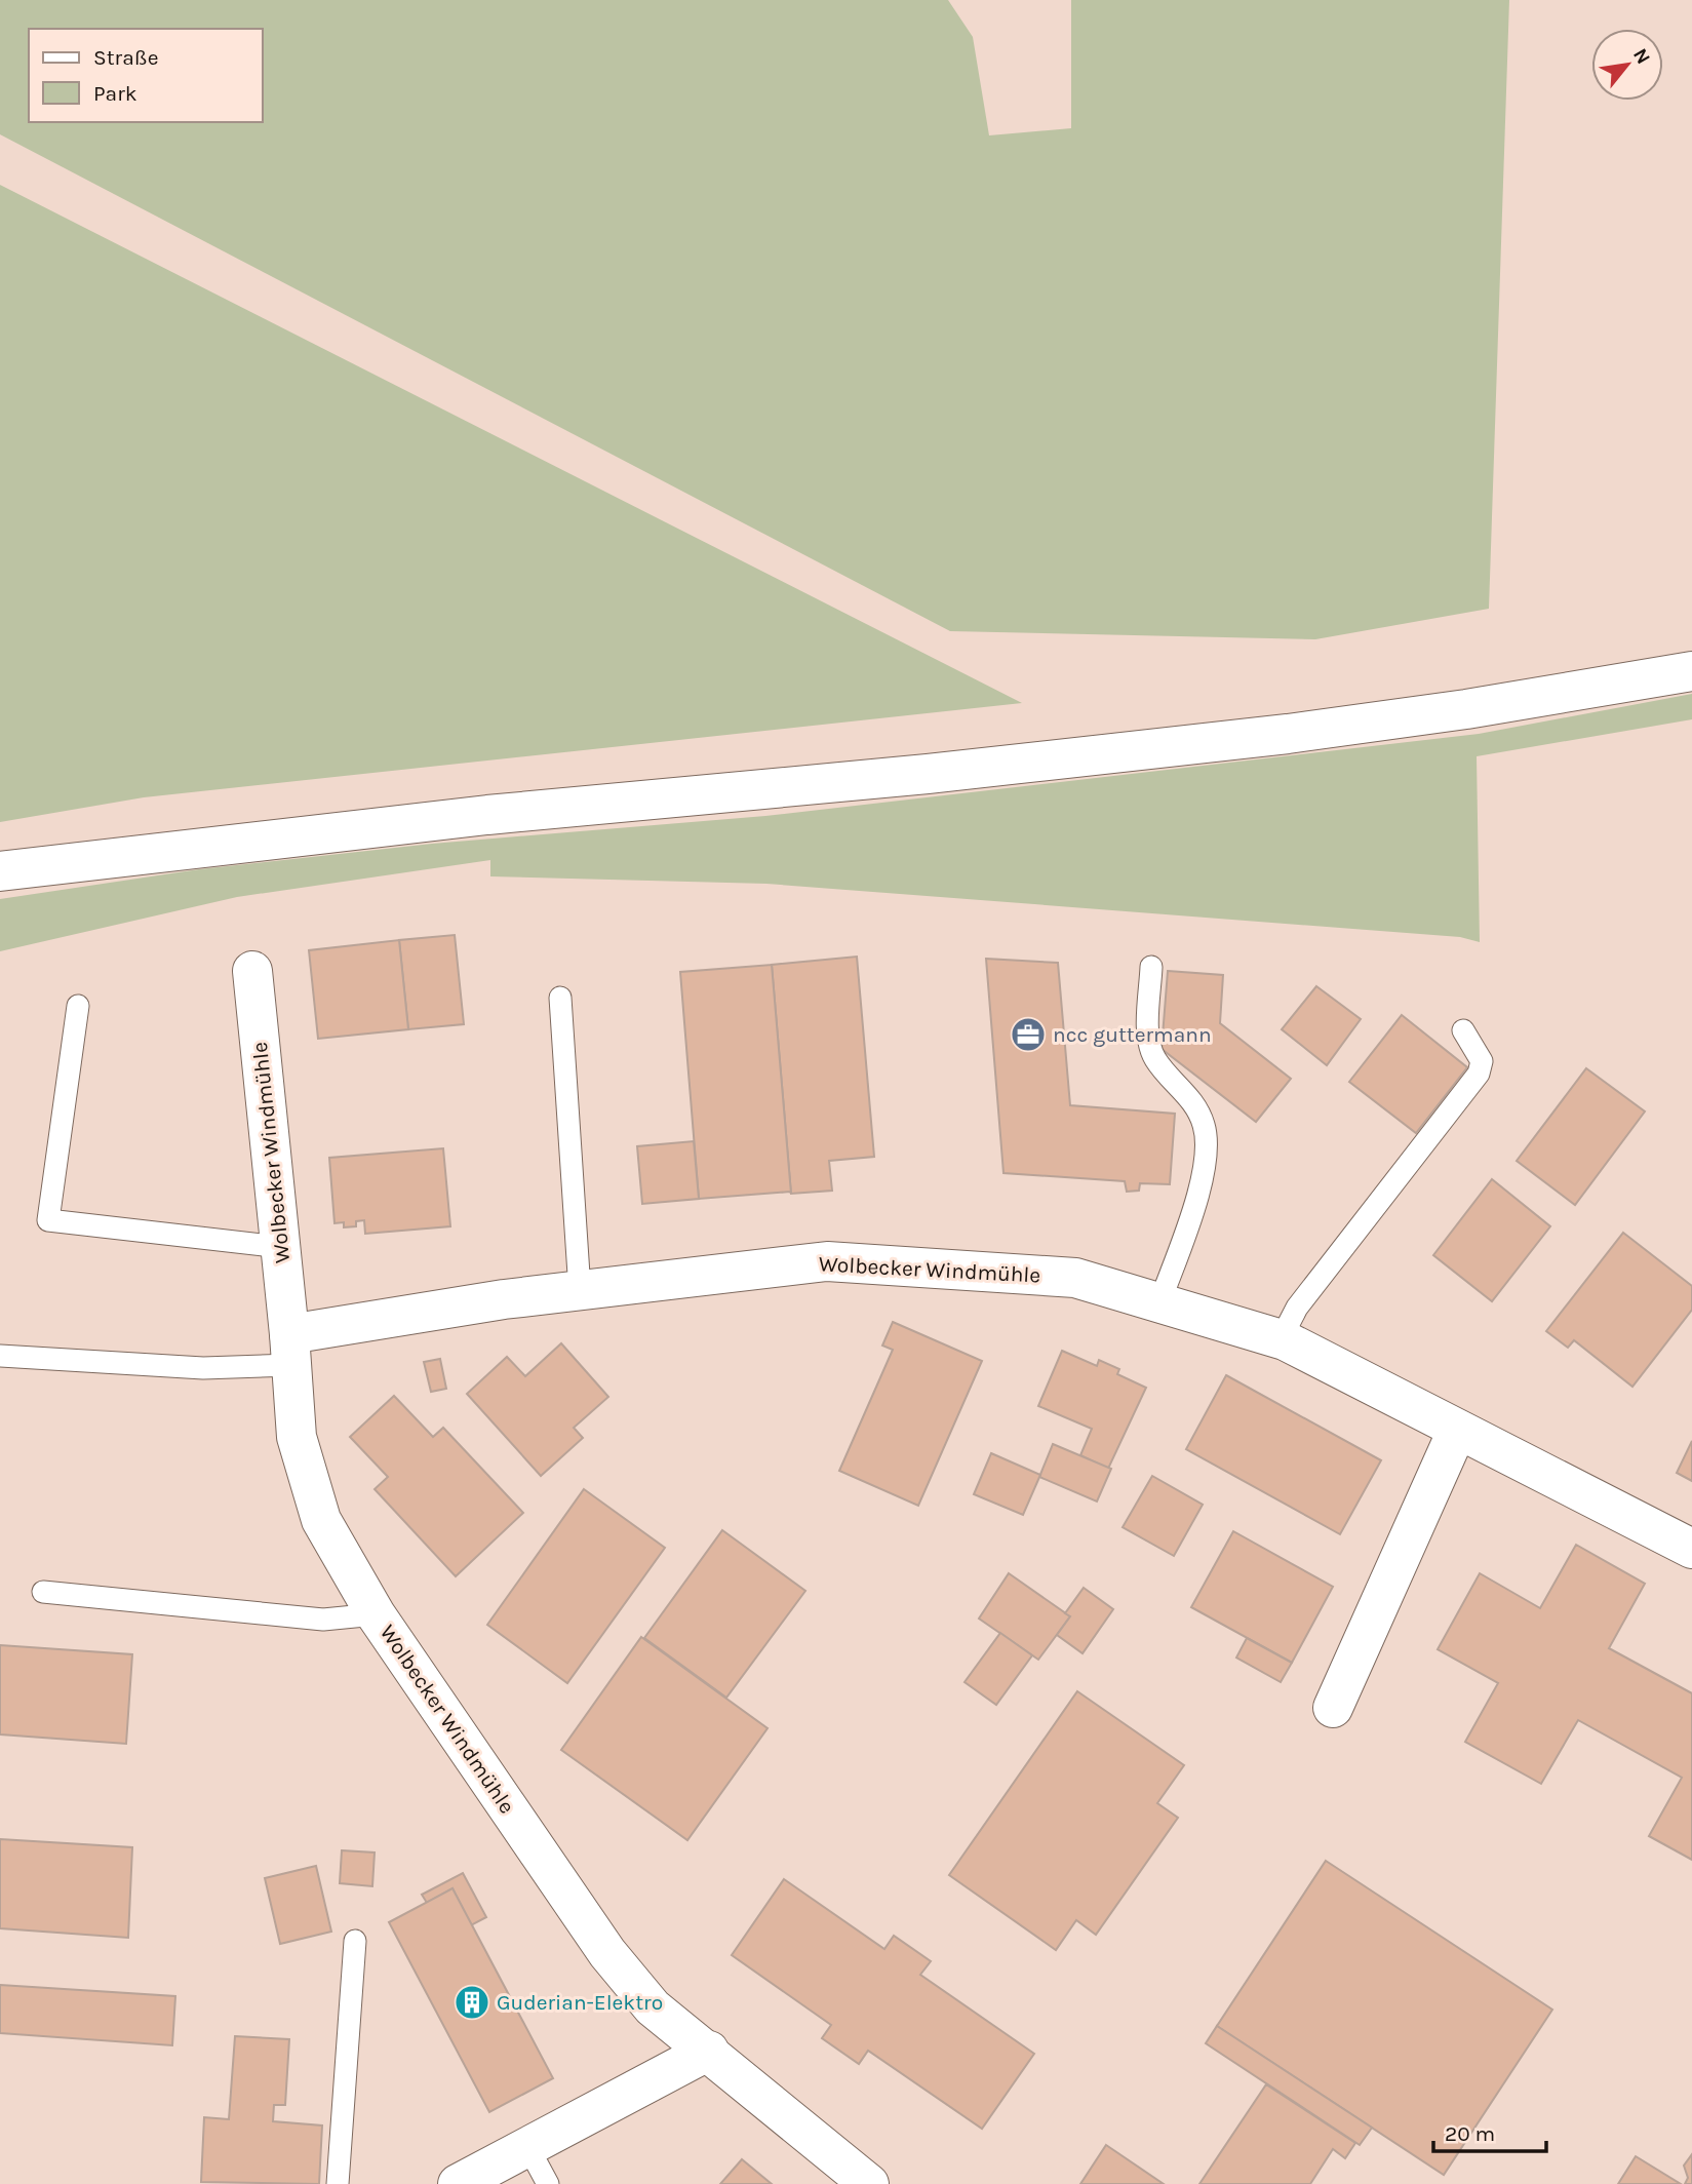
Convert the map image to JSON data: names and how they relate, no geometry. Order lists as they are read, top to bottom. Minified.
{"streets":{"street":["Wolbecker Windmühle"]},"places":{"office":["ncc guttermann"],"building":["Guderian-Elektro"]},"legend":["Straße","Park"],"scale_bar":"20 m","north":"top right"}
